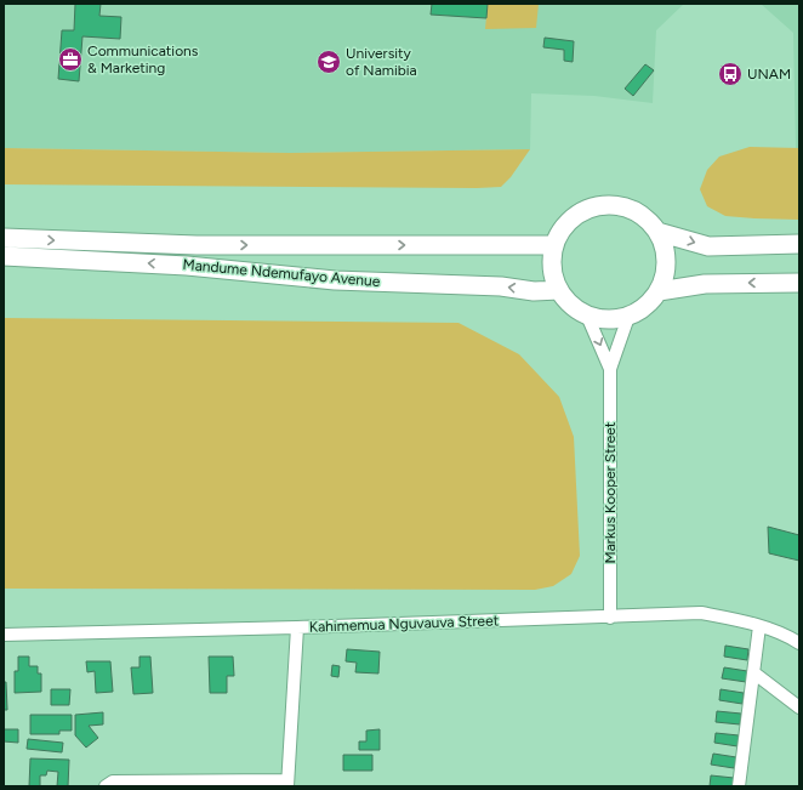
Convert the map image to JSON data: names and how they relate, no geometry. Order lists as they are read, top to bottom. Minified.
{"streets":{"main road":["Mandume Ndemufayo Avenue"],"street":["Markus Kooper Street","Kahimemua Nguvauva Street"]},"crossings":[["Markus Kooper Street","Kahimemua Nguvauva Street"]],"places":{"office":["Communications & Marketing"],"school or university":["University of Namibia"],"bus stop":["UNAM"]}}
